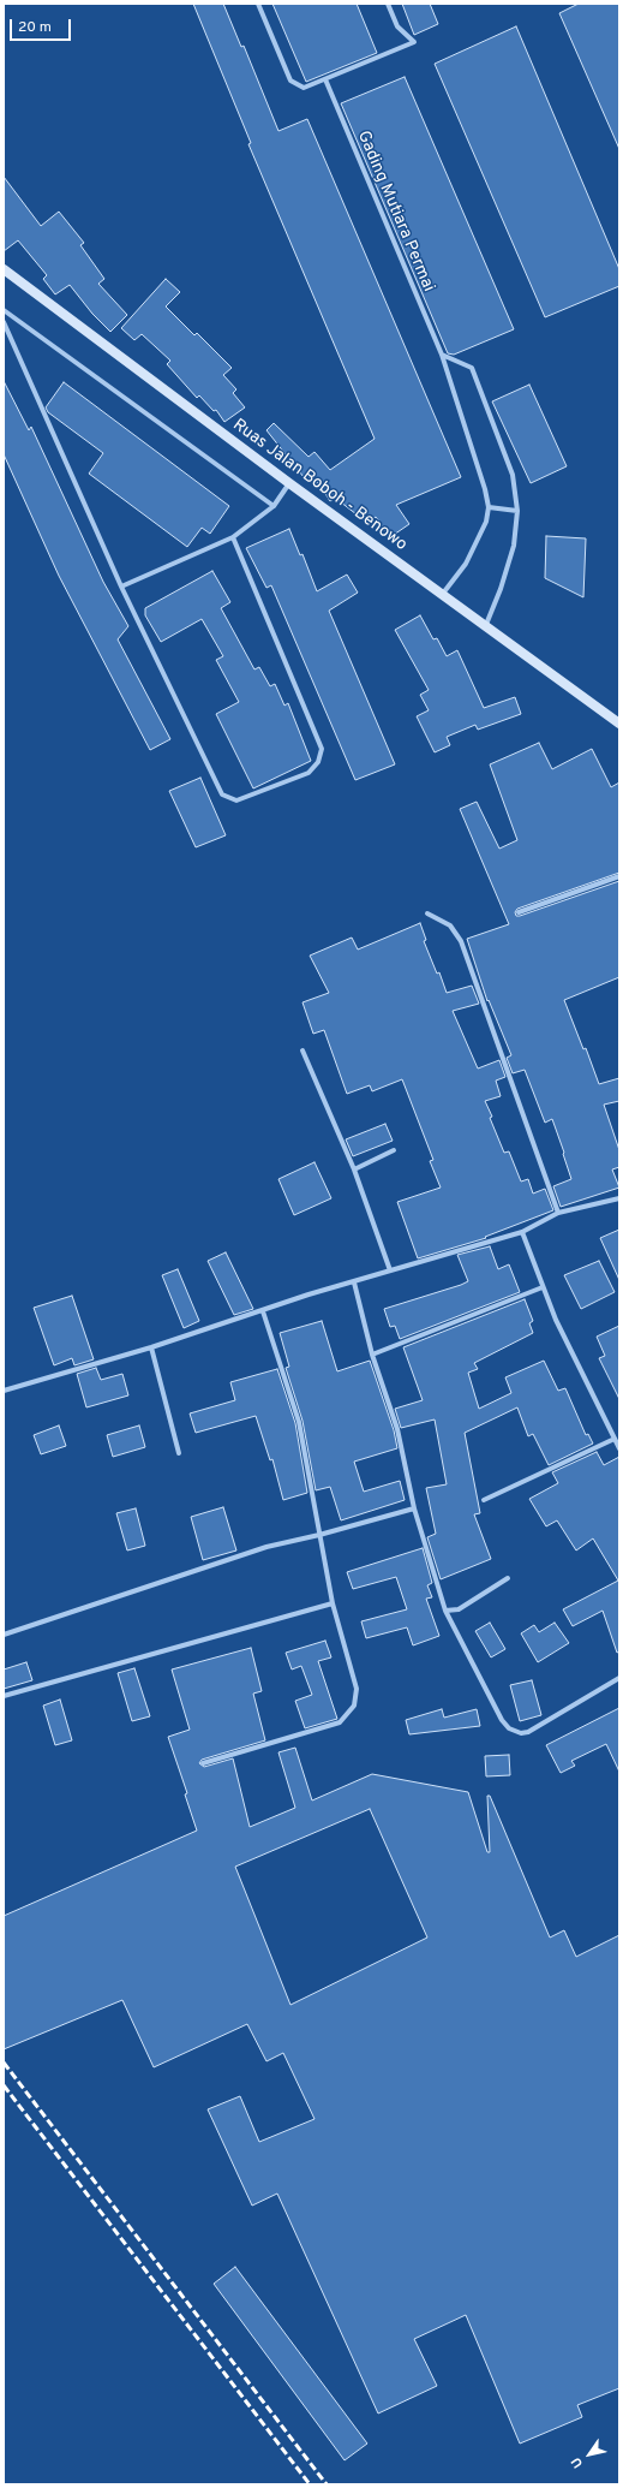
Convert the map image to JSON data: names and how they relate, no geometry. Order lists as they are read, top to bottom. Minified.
{"streets":{"main road":["Ruas Jalan Boboh - Benowo"],"street":["Gading Mutiara Permai"]},"crossings":[["Gading Mutiara Permai","Ruas Jalan Boboh - Benowo"]],"scale_bar":"20 m","north":"bottom left"}
